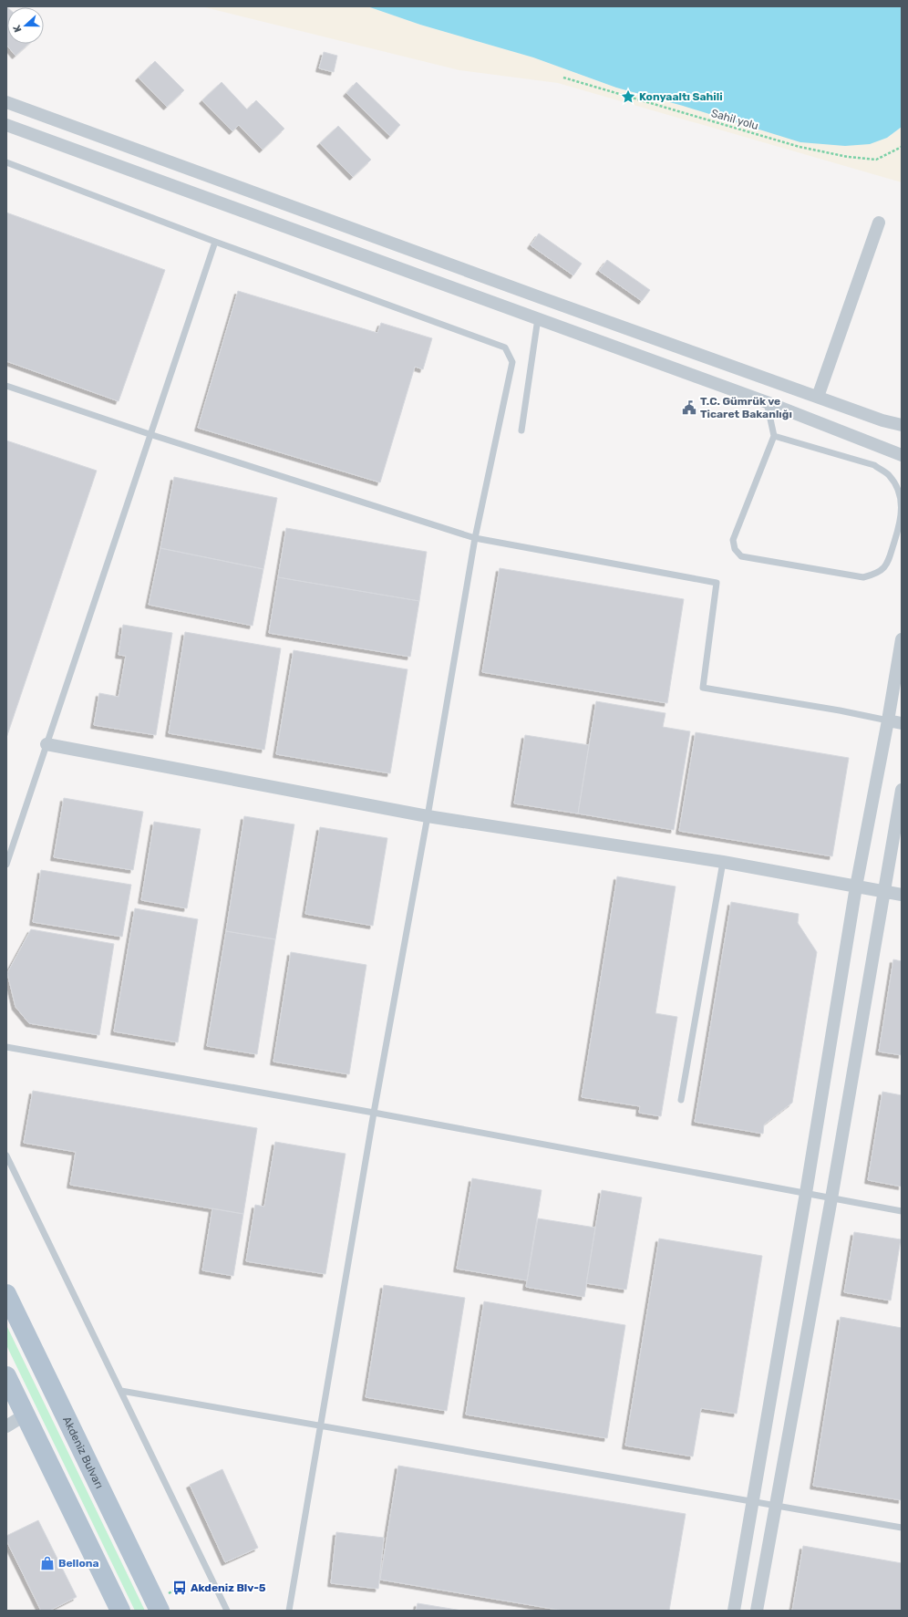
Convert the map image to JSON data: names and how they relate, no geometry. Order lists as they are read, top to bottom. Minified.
{"streets":{"main road":["Akdeniz Bulvarı"],"path":["Sahil yolu"]},"places":{"place":["Konyaaltı Sahili"],"public building":["T.C. Gümrük ve Ticaret Bakanlığı"],"shop":["Bellona"],"bus stop":["Akdeniz Blv-5"]},"north":"left"}
